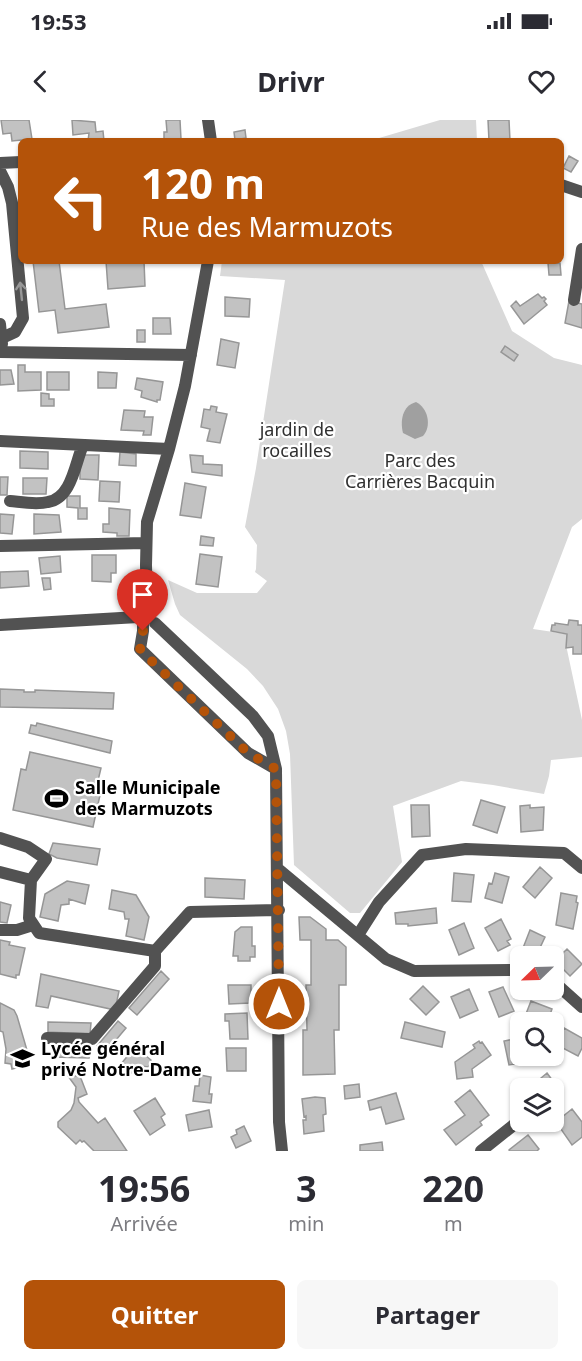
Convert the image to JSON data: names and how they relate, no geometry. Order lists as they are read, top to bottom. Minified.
{"parks":["jardin de rocailles","Parc des Carrières Bacquin"],"places":{"sports":["Salle Municipale des Marmuzots"],"school or university":["Lycée général privé Notre-Dame"]},"north":"bottom left","page":{"status":"19:53","header":"Drivr","turn":["120 m","Rue des Marmuzots"],"eta":["19:56","Arrivée","3","min","220","m"],"buttons":["Quitter","Partager"]}}
